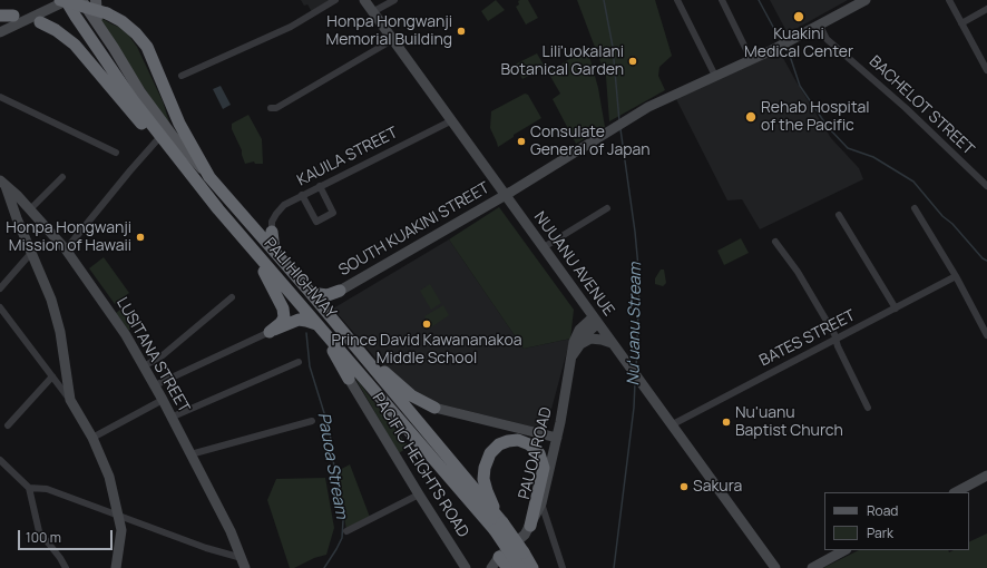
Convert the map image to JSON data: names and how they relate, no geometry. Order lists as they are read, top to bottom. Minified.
{"streets":{"highway":["PALI HIGHWAY"],"main road":["SOUTH KUAKINI STREET","NUUANU AVENUE","LUSITANA STREET","PAUOA ROAD","PACIFIC HEIGHTS ROAD"],"street":["BACHELOT STREET","KAUILA STREET","BATES STREET"]},"crossings":[["BACHELOT STREET","SOUTH KUAKINI STREET"],["KAUILA STREET","NUUANU AVENUE"],["SOUTH KUAKINI STREET","NUUANU AVENUE"],["NUUANU AVENUE","BATES STREET"],["NUUANU AVENUE","PAUOA ROAD"]],"water":["Nuʻuanu Stream","Pauoa Stream"],"places":["Kuakini Medical Center","Honpa Hongwanji Memorial Building","Lili'uokalani Botanical Garden","Rehab Hospital of the Pacific","Consulate General of Japan","Honpa Hongwanji Mission of Hawaii","Prince David Kawananakoa Middle School","Nu'uanu Baptist Church","Sakura"],"legend":["Road","Park"],"scale_bar":"100 m"}
